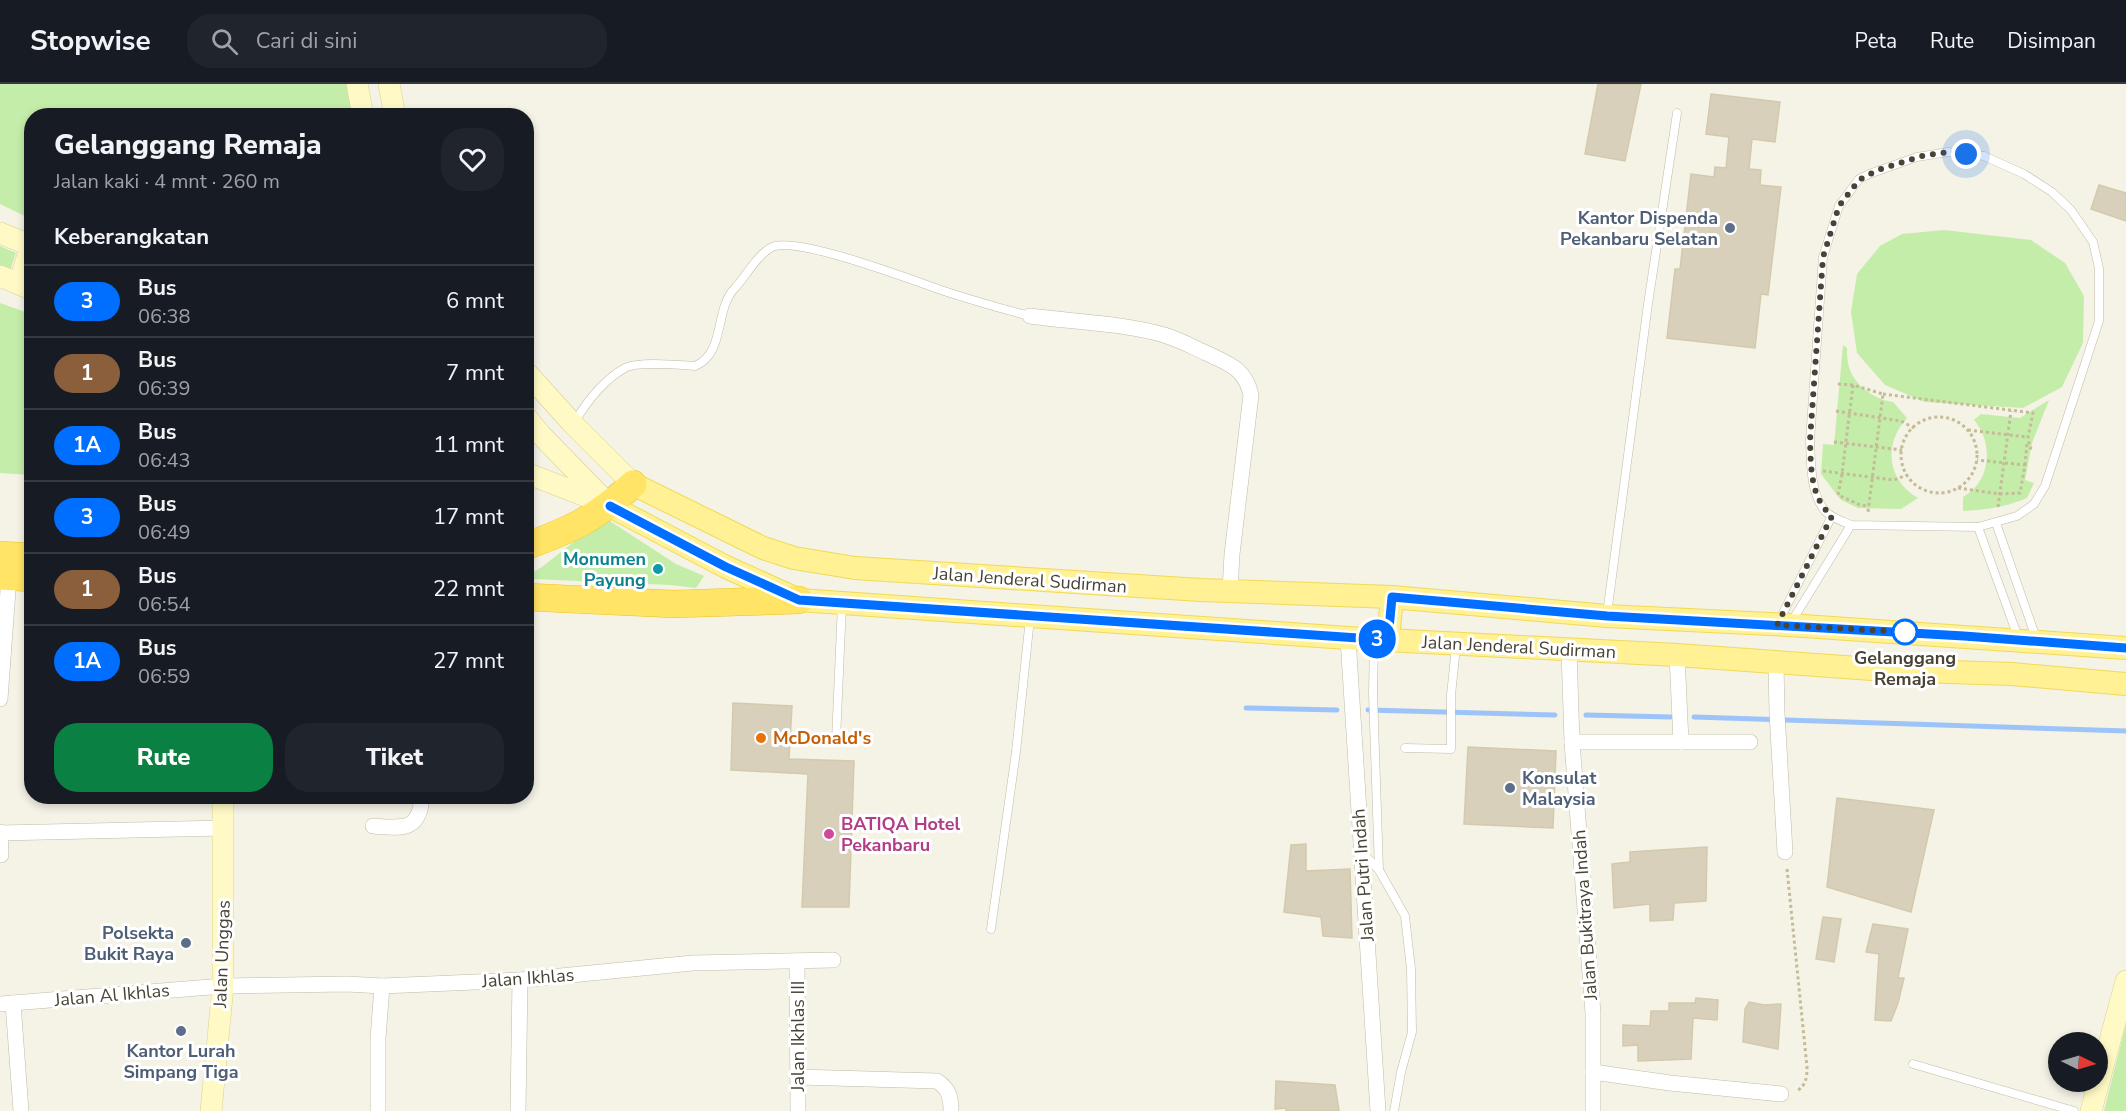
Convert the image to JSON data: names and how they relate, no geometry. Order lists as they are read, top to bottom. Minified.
{"streets":{"main road":["Jalan Jenderal Sudirman"],"street":["Jalan Putri Indah","Jalan Bukitraya Indah","Jalan Unggas","Jalan Ikhlas","Jalan Al Ikhlas","Jalan Ikhlas III"]},"crossings":[["Jalan Jenderal Sudirman","Jalan Putri Indah"],["Jalan Jenderal Sudirman","Jalan Bukitraya Indah"],["Jalan Unggas","Jalan Ikhlas"],["Jalan Unggas","Jalan Al Ikhlas"],["Jalan Ikhlas","Jalan Al Ikhlas"],["Jalan Ikhlas","Jalan Ikhlas III"]],"places":["Kantor Dispenda Pekanbaru Selatan","Monumen Payung","Gelanggang Remaja","McDonald's","Konsulat Malaysia","BATIQA Hotel Pekanbaru","Polsekta Bukit Raya","Kantor Lurah Simpang Tiga"],"lines":["bus line 3"],"north":"right","page":{"header":"Stopwise","search":"Cari di sini","nav":["Peta","Rute","Disimpan"],"on_map":"3","heading":[["Gelanggang Remaja","Jalan kaki · 4 mnt · 260 m"],"Keberangkatan"],"list":[{"mark":"3","name":"Bus","note":"06:38","value":"6 mnt"},{"mark":"1","name":"Bus","note":"06:39","value":"7 mnt"},{"mark":"1A","name":"Bus","note":"06:43","value":"11 mnt"},{"mark":"3","name":"Bus","note":"06:49","value":"17 mnt"},{"mark":"1","name":"Bus","note":"06:54","value":"22 mnt"},{"mark":"1A","name":"Bus","note":"06:59","value":"27 mnt"}],"buttons":["Rute","Tiket"]}}
